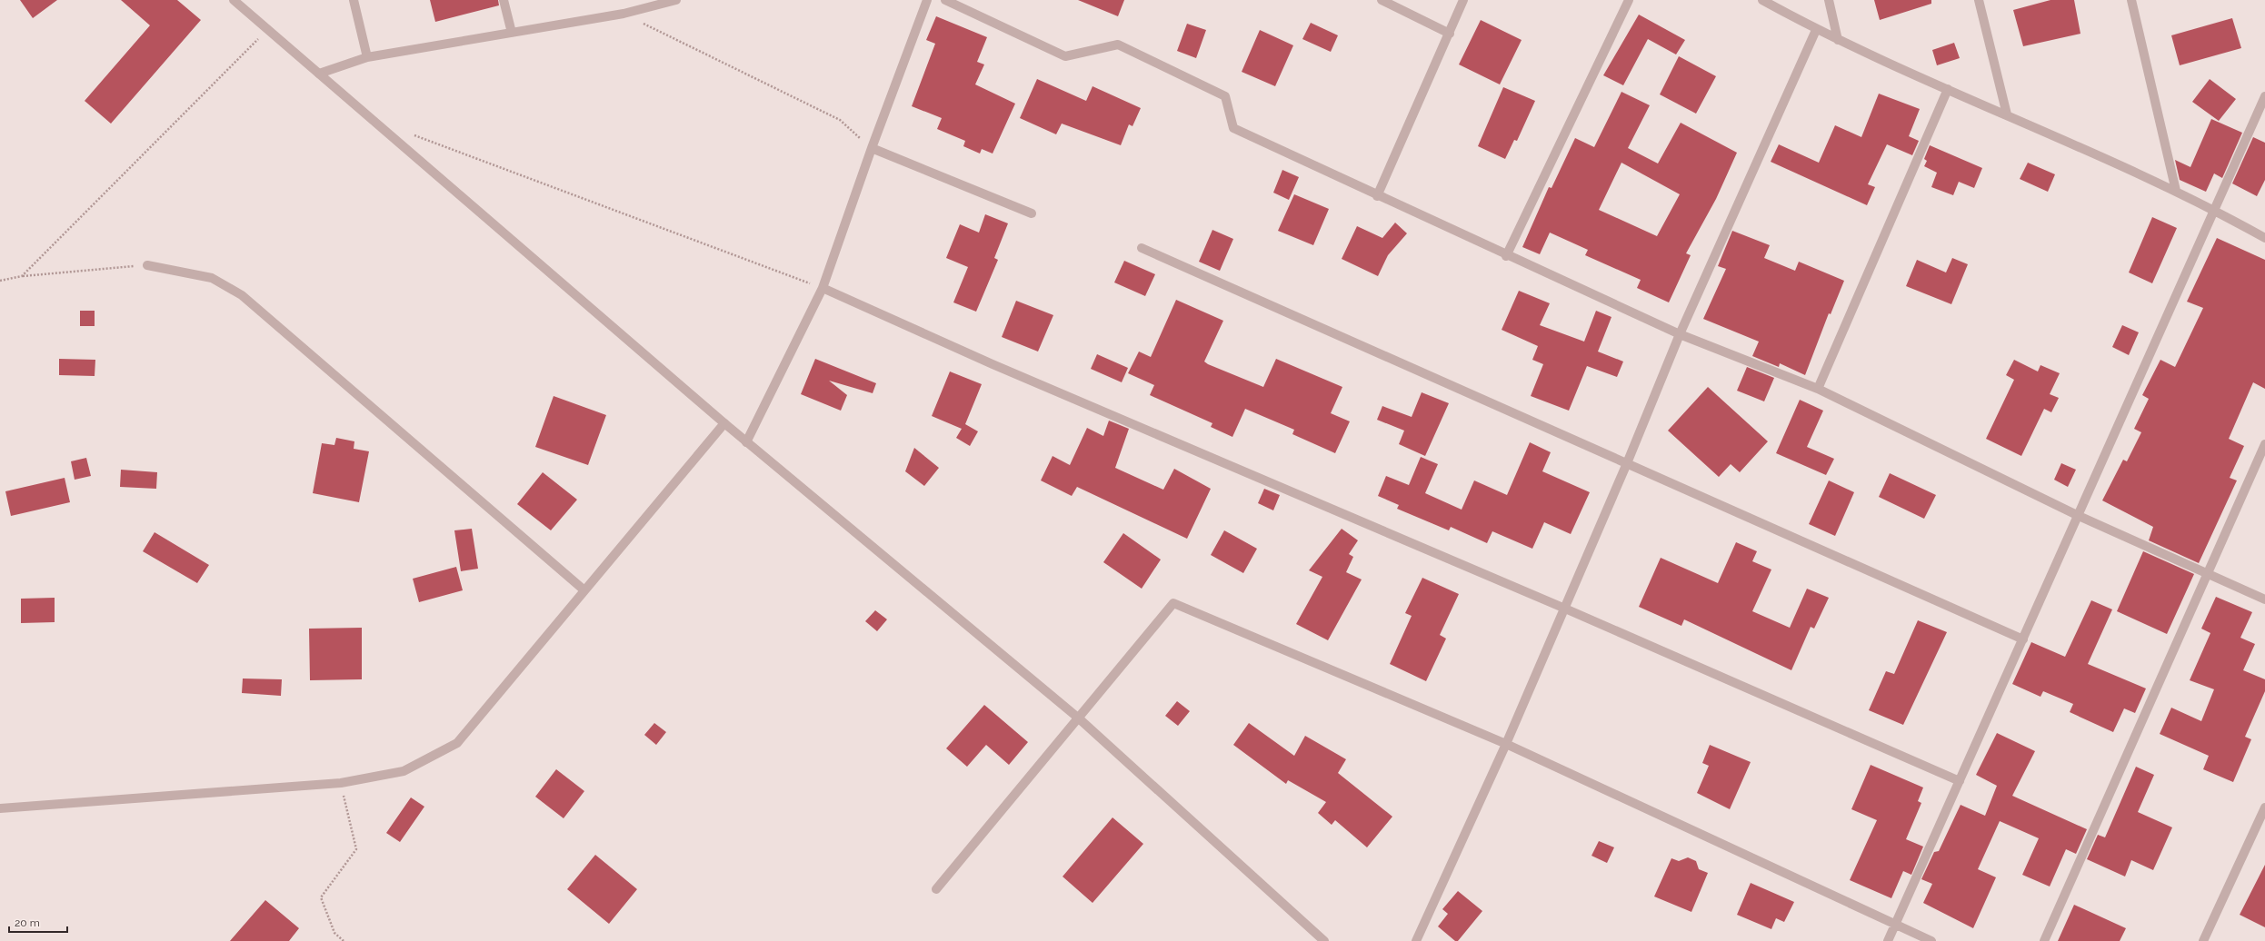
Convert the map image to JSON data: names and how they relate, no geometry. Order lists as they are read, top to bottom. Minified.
{"scale_bar":"20 m"}
